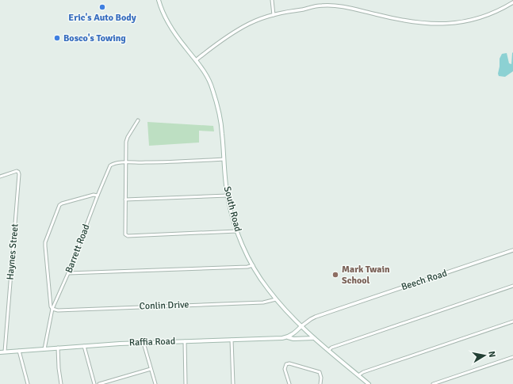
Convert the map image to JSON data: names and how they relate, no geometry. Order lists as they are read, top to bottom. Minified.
{"streets":{"main road":["South Road","Raffia Road"],"street":["Barrett Road","Haynes Street","Beech Road","Conlin Drive"]},"crossings":[["South Road","Beech Road"],["South Road","Conlin Drive"],["South Road","Raffia Road"],["Barrett Road","Conlin Drive"],["Barrett Road","Raffia Road"],["Haynes Street","Raffia Road"]],"places":["Eric's Auto Body","Bosco's Towing","Mark Twain School"],"north":"right"}
